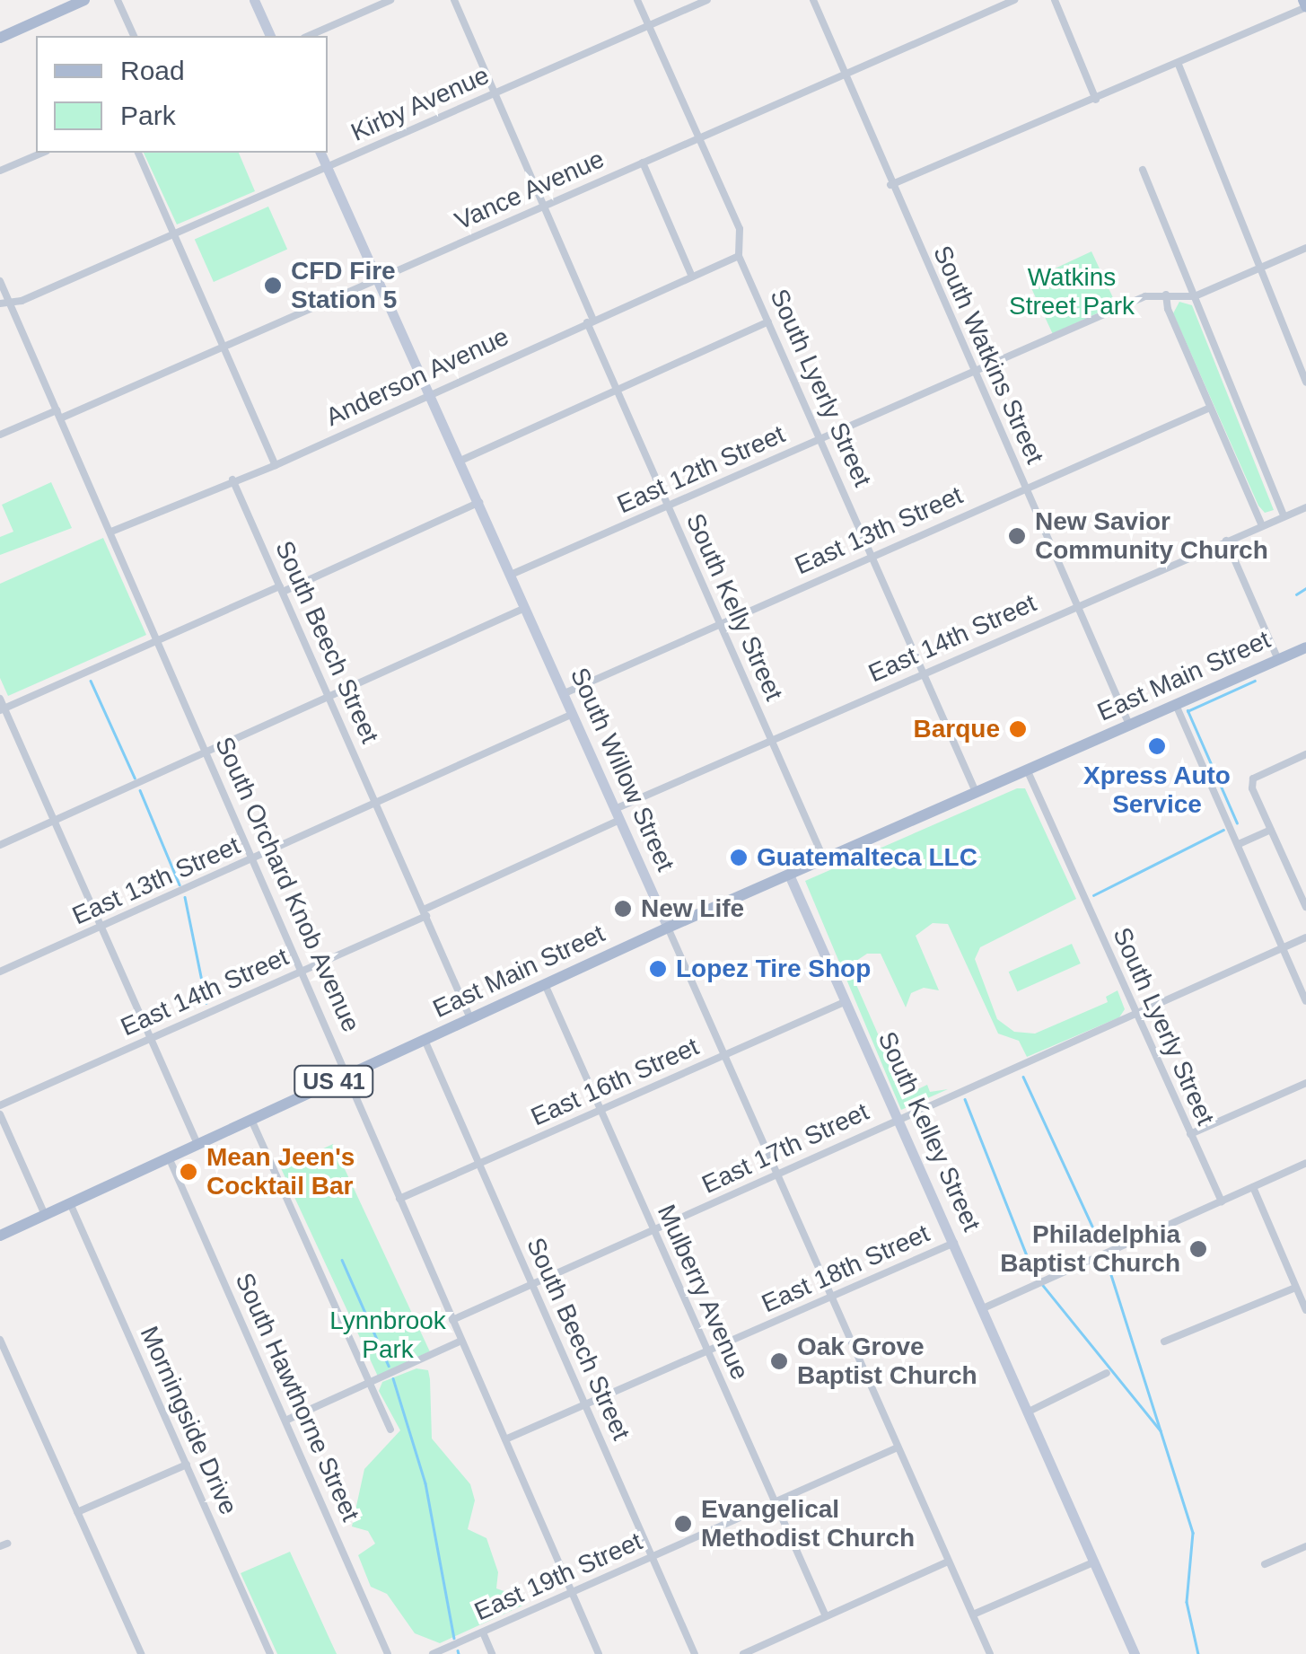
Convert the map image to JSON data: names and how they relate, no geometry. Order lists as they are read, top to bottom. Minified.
{"streets":{"main road":["East Main Street","South Willow Street","US 41","South Kelley Street"],"street":["Kirby Avenue","Vance Avenue","South Watkins Street","Anderson Avenue","South Lyerly Street","East 12th Street","East 13th Street","South Kelly Street","East 14th Street","South Beech Street","South Orchard Knob Avenue","East 16th Street","East 17th Street","East 18th Street","Mulberry Avenue","South Hawthorne Street","Morningside Drive","East 19th Street"]},"crossings":[["Kirby Avenue","South Lyerly Street"],["Kirby Avenue","South Kelly Street"],["Kirby Avenue","South Willow Street"],["Kirby Avenue","South Orchard Knob Avenue"],["Vance Avenue","South Watkins Street"],["Vance Avenue","South Lyerly Street"],["Vance Avenue","South Kelly Street"],["Vance Avenue","South Willow Street"],["Vance Avenue","South Orchard Knob Avenue"],["South Watkins Street","East 12th Street"],["South Watkins Street","East 13th Street"],["South Watkins Street","East 14th Street"],["South Watkins Street","East Main Street"],["Anderson Avenue","South Lyerly Street"],["Anderson Avenue","South Kelly Street"],["Anderson Avenue","South Beech Street"],["Anderson Avenue","South Willow Street"],["Anderson Avenue","South Orchard Knob Avenue"],["South Lyerly Street","East 12th Street"],["South Lyerly Street","East 13th Street"],["South Lyerly Street","East 14th Street"],["South Lyerly Street","East Main Street"],["South Lyerly Street","East 17th Street"],["East 12th Street","South Kelly Street"],["East 12th Street","South Willow Street"],["East 13th Street","South Kelly Street"],["East 13th Street","South Beech Street"],["East 13th Street","South Willow Street"],["East 13th Street","South Orchard Knob Avenue"],["South Kelly Street","East 14th Street"],["South Kelly Street","East Main Street"],["East 14th Street","South Beech Street"],["East 14th Street","South Willow Street"],["East 14th Street","South Orchard Knob Avenue"],["South Beech Street","East Main Street"],["South Beech Street","East 16th Street"],["South Beech Street","East 17th Street"],["South Beech Street","East 18th Street"],["South Beech Street","East 19th Street"],["East Main Street","South Willow Street"],["East Main Street","South Orchard Knob Avenue"],["East Main Street","South Kelley Street"],["East Main Street","Mulberry Avenue"],["East Main Street","South Hawthorne Street"],["East Main Street","Morningside Drive"],["South Willow Street","East 16th Street"],["South Willow Street","East 17th Street"],["South Willow Street","East 18th Street"],["South Willow Street","East 19th Street"],["South Orchard Knob Avenue","East 16th Street"],["South Orchard Knob Avenue","East 17th Street"],["South Orchard Knob Avenue","East 18th Street"],["South Orchard Knob Avenue","East 19th Street"],["East 16th Street","South Kelley Street"],["East 16th Street","Mulberry Avenue"],["South Kelley Street","East 17th Street"],["South Kelley Street","East 18th Street"],["East 17th Street","Mulberry Avenue"],["East 18th Street","Mulberry Avenue"],["Mulberry Avenue","East 19th Street"]],"parks":["Watkins Street Park","Lynnbrook Park"],"places":["CFD Fire Station 5","New Savior Community Church","Barque","Xpress Auto Service","Guatemalteca LLC","New Life","Lopez Tire Shop","Mean Jeen's Cocktail Bar","Philadelphia Baptist Church","Oak Grove Baptist Church","Evangelical Methodist Church"],"legend":["Road","Park"]}
